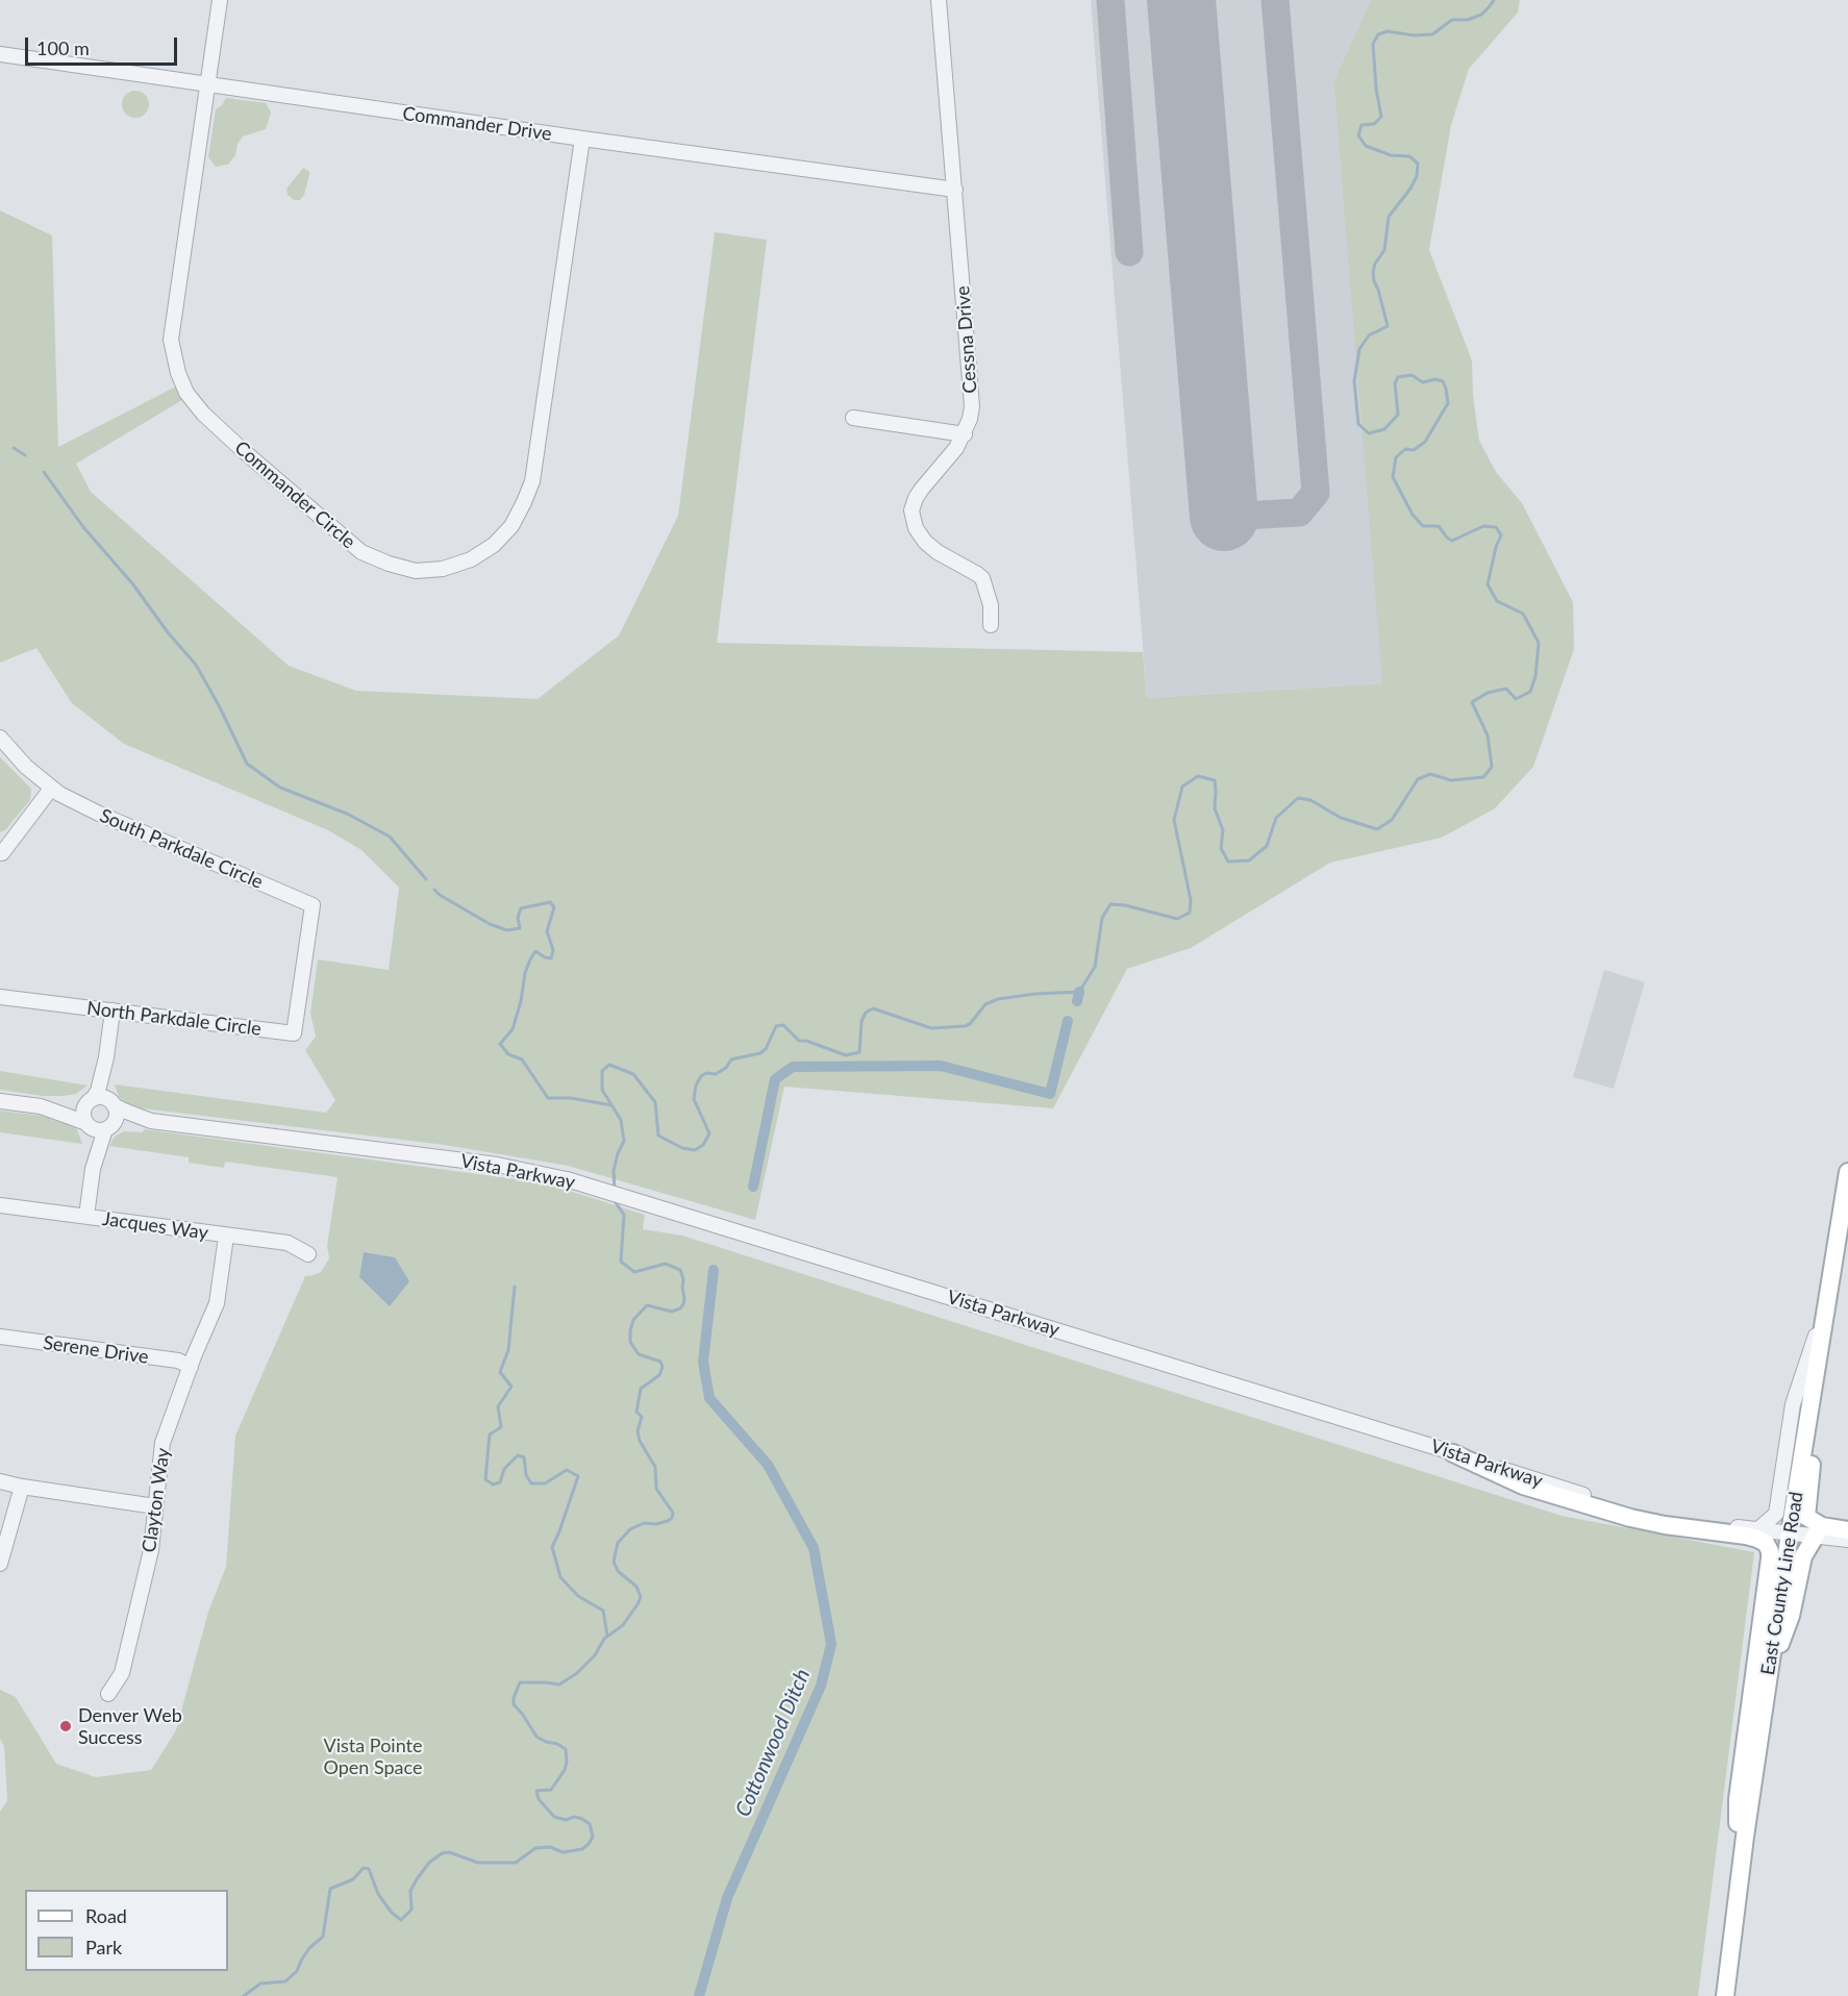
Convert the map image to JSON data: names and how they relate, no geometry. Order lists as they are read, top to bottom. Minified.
{"streets":{"main road":["East County Line Road"],"street":["Commander Drive","Cessna Drive","Commander Circle","South Parkdale Circle","North Parkdale Circle","Vista Parkway","Jacques Way","Serene Drive","Clayton Way"]},"crossings":[["Commander Drive","Cessna Drive"],["Commander Drive","Commander Circle"],["South Parkdale Circle","North Parkdale Circle"],["Vista Parkway","East County Line Road"],["Jacques Way","Clayton Way"],["Serene Drive","Clayton Way"]],"water":["Cottonwood Ditch"],"parks":["Vista Pointe Open Space"],"places":["Denver Web Success"],"legend":["Road","Park"],"scale_bar":"100 m"}
